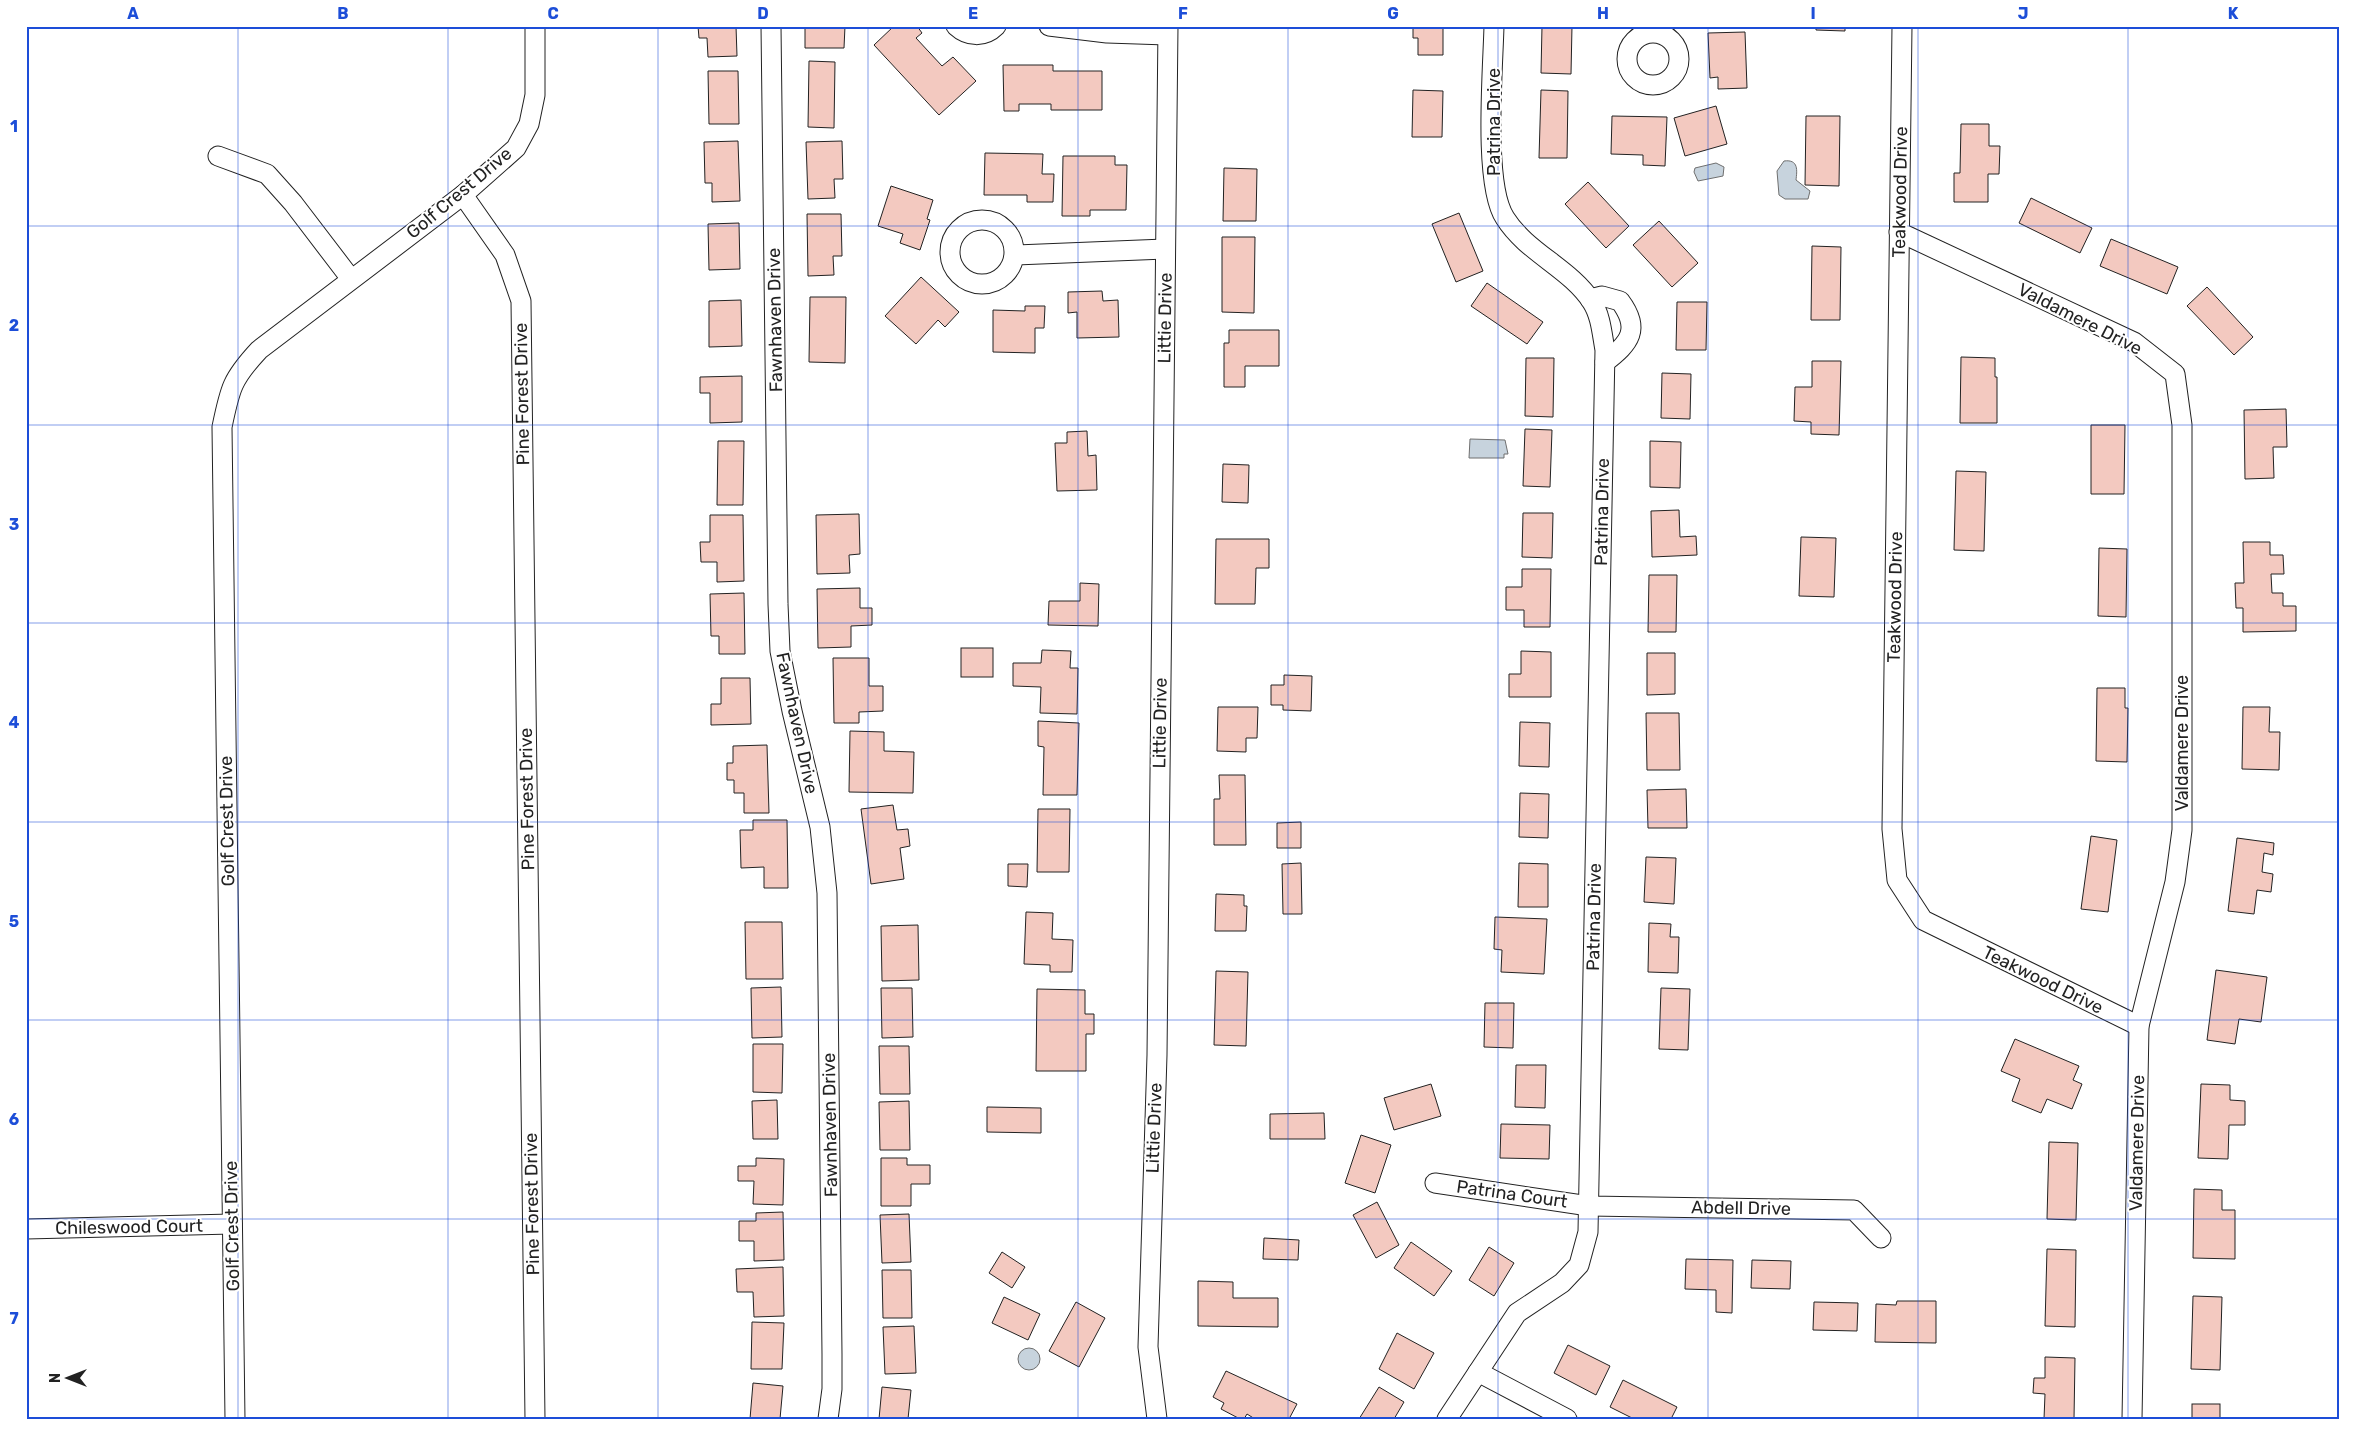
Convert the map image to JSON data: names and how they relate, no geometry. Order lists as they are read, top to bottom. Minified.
{"streets":{"street":["Patrina Drive","Teakwood Drive","Golf Crest Drive","Littie Drive","Valdamere Drive","Fawnhaven Drive","Pine Forest Drive","Patrina Court","Abdell Drive","Chileswood Court"]},"crossings":[["Patrina Drive","Patrina Court"],["Patrina Drive","Abdell Drive"],["Teakwood Drive","Valdamere Drive"],["Golf Crest Drive","Pine Forest Drive"],["Golf Crest Drive","Chileswood Court"],["Patrina Court","Abdell Drive"]],"north":"left","grid":{"columns":["A","B","C","D","E","F","G","H","I","J","K"],"rows":["1","2","3","4","5","6","7"]}}
